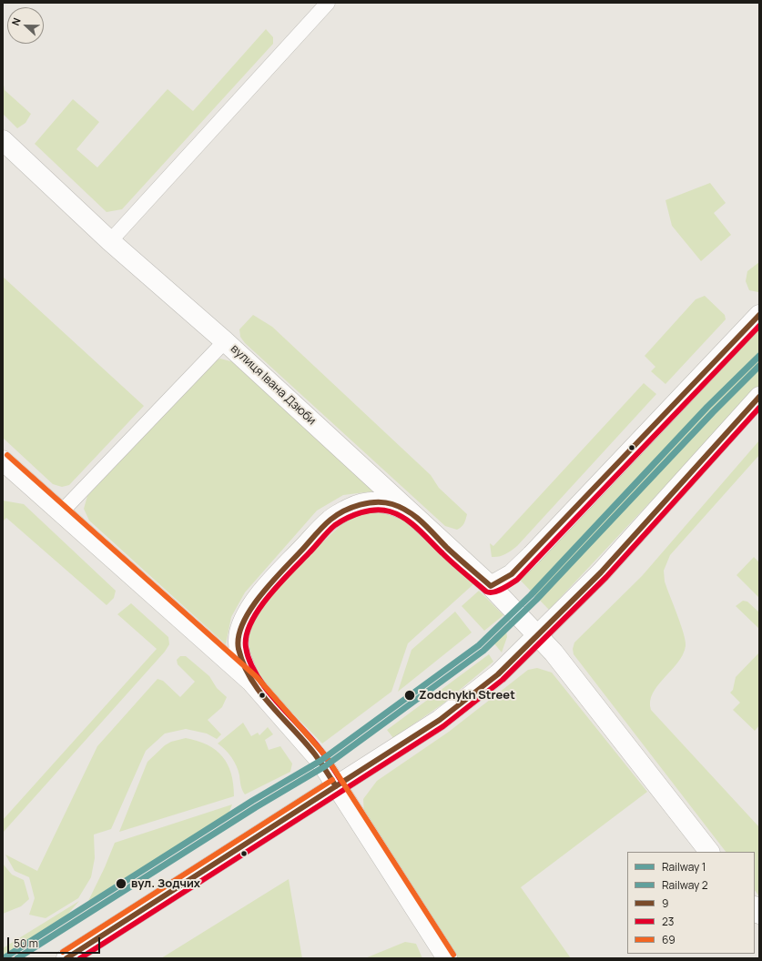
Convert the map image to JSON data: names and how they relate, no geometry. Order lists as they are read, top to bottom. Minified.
{"streets":{"main road":["вулиця Івана Дзюби"]},"places":["Zodchykh Street","вул. Зодчих"],"lines":["transit line 9","transit line 23","rail line 1","rail line 2","transit line 69"],"legend":["Railway 1","Railway 2","9","23","69"],"scale_bar":"50 m","north":"left"}
